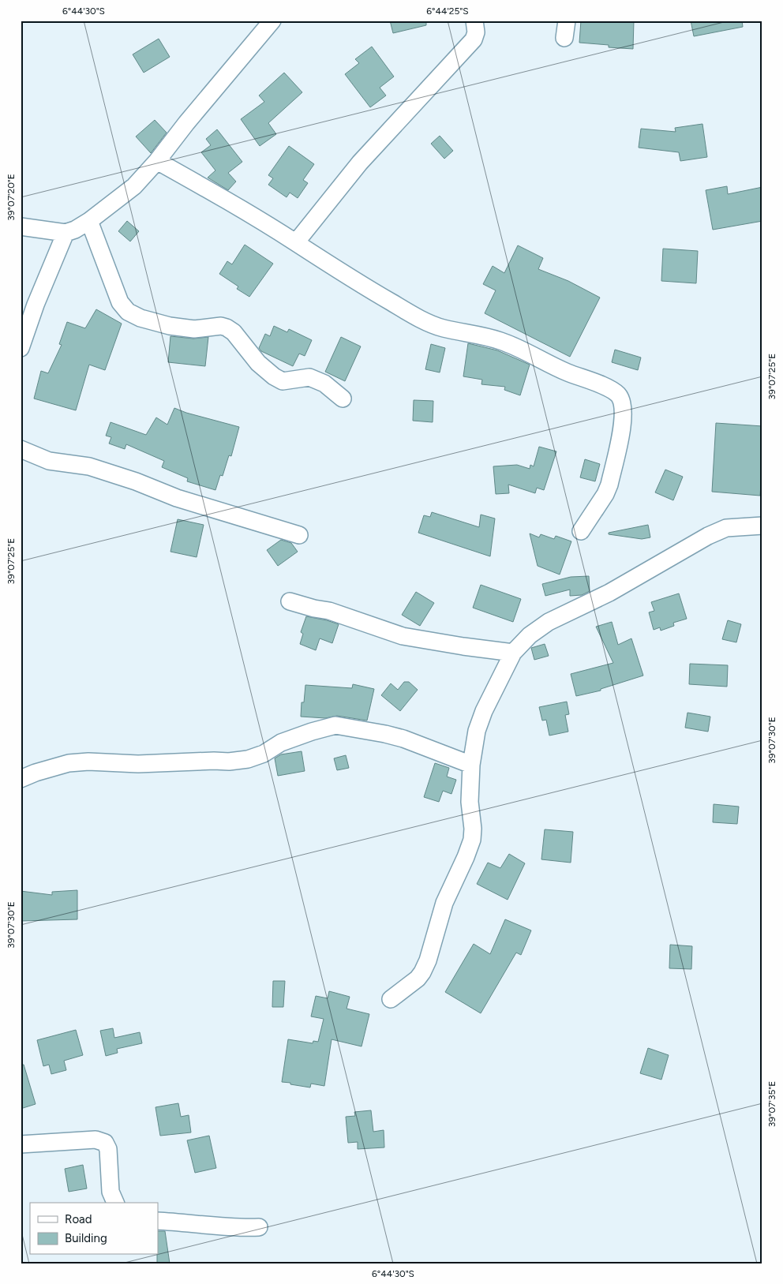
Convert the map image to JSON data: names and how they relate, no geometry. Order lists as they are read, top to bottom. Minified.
{"legend":["Road","Building"],"coordinates":["6°44'30\"S","6°44'25\"S","39°07'20\"E","39°07'25\"E","39°07'30\"E","39°07'35\"E"]}
